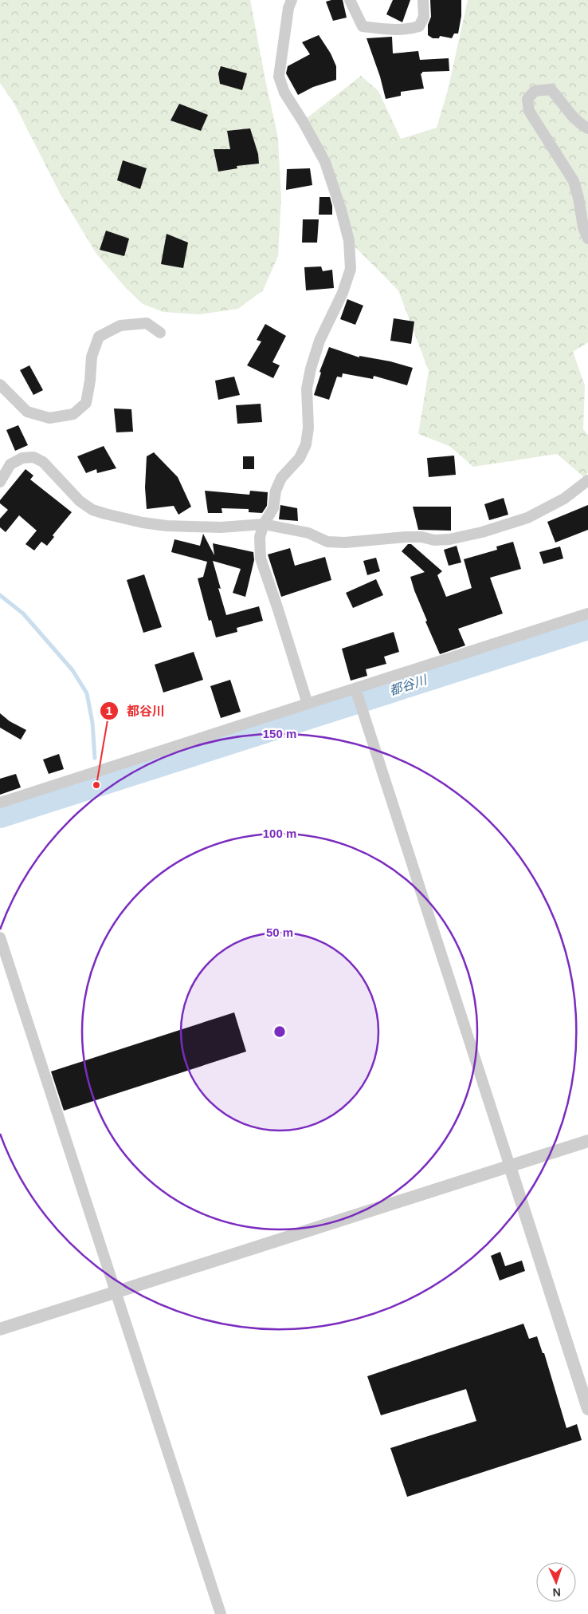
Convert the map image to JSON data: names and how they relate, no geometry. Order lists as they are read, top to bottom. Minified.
{"water":["都谷川"],"places":["都谷川"],"north":"bottom","rings":["150 m","100 m","50 m"]}
